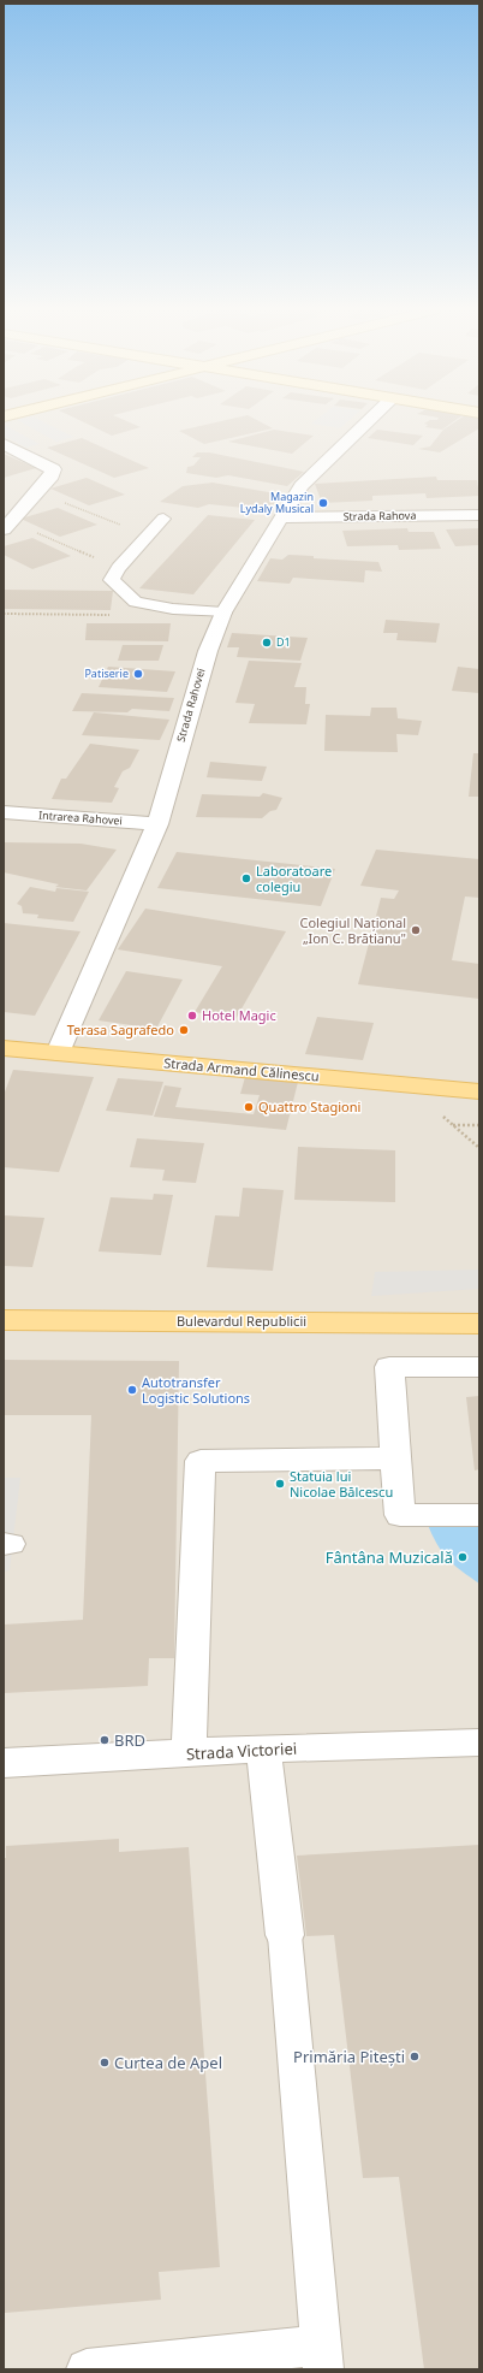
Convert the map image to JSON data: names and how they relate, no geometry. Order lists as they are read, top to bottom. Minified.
{"streets":{"main road":["Strada Armand Călinescu","Bulevardul Republicii"],"street":["Strada Rahova","Strada Rahovei","Intrarea Rahovei","Strada Victoriei"]},"crossings":[["Strada Rahova","Strada Rahovei"],["Strada Rahovei","Intrarea Rahovei"],["Strada Rahovei","Strada Armand Călinescu"]],"places":["Magazin Lydaly Musical","D1","Patiserie","Laboratoare colegiu","Colegiul Național „Ion C. Brătianu\"","Hotel Magic","Terasa Sagrafedo","Quattro Stagioni","Autotransfer Logistic Solutions","Statuia lui Nicolae Bălcescu","Fântâna Muzicală","BRD","Primăria Pitești","Curtea de Apel"]}
